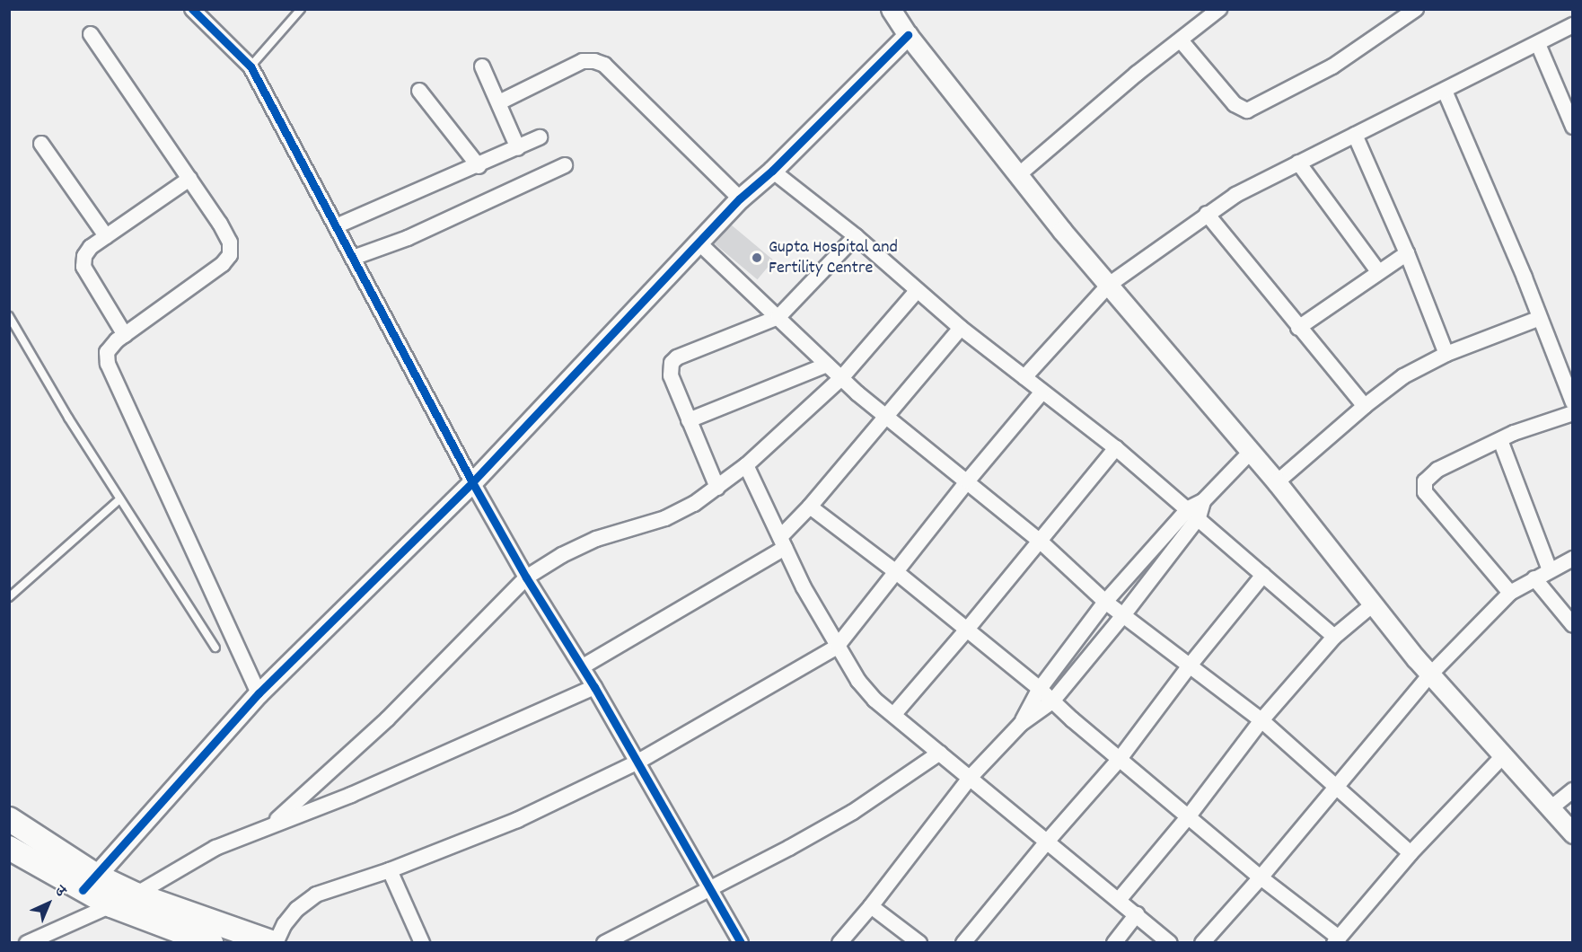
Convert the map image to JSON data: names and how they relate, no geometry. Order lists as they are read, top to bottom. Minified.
{"places":["Gupta Hospital and Fertility Centre"],"north":"top right"}
